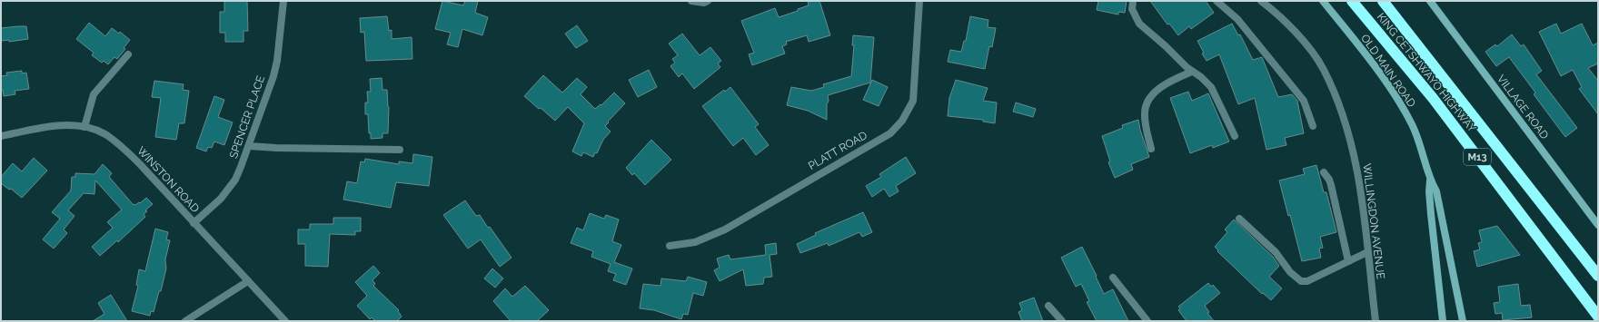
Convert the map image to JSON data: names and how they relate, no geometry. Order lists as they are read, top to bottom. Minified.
{"streets":{"highway":["KING CETSHWAYO HIGHWAY","M13"],"main road":["OLD MAIN ROAD","VILLAGE ROAD"],"street":["SPENCER PLACE","PLATT ROAD","WINSTON ROAD","WILLINGDON AVENUE"]},"crossings":[["SPENCER PLACE","WINSTON ROAD"]]}
